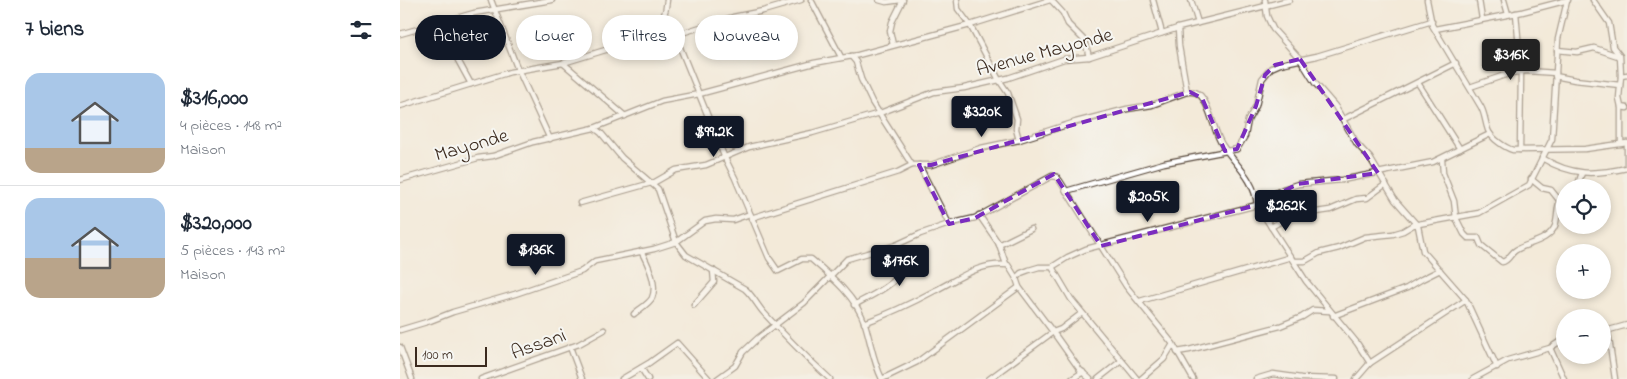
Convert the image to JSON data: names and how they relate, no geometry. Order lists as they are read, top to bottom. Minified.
{"streets":{"street":["Avenue Mayonde","Mayonde","Assani"]},"scale_bar":"100 m","page":{"heading":"7 biens","chip":["Acheter","Louer","Filtres","Nouveau"],"price":["$316K","$320K","$99.2K","$205K","$262K","$136K","$176K"],"list":[{"name":"$316,000","note":"4 pièces · 148 m² · Maison"},{"name":"$320,000","note":"5 pièces · 143 m² · Maison"}],"map_buttons":["+","−"],"scale":"100 m"}}
